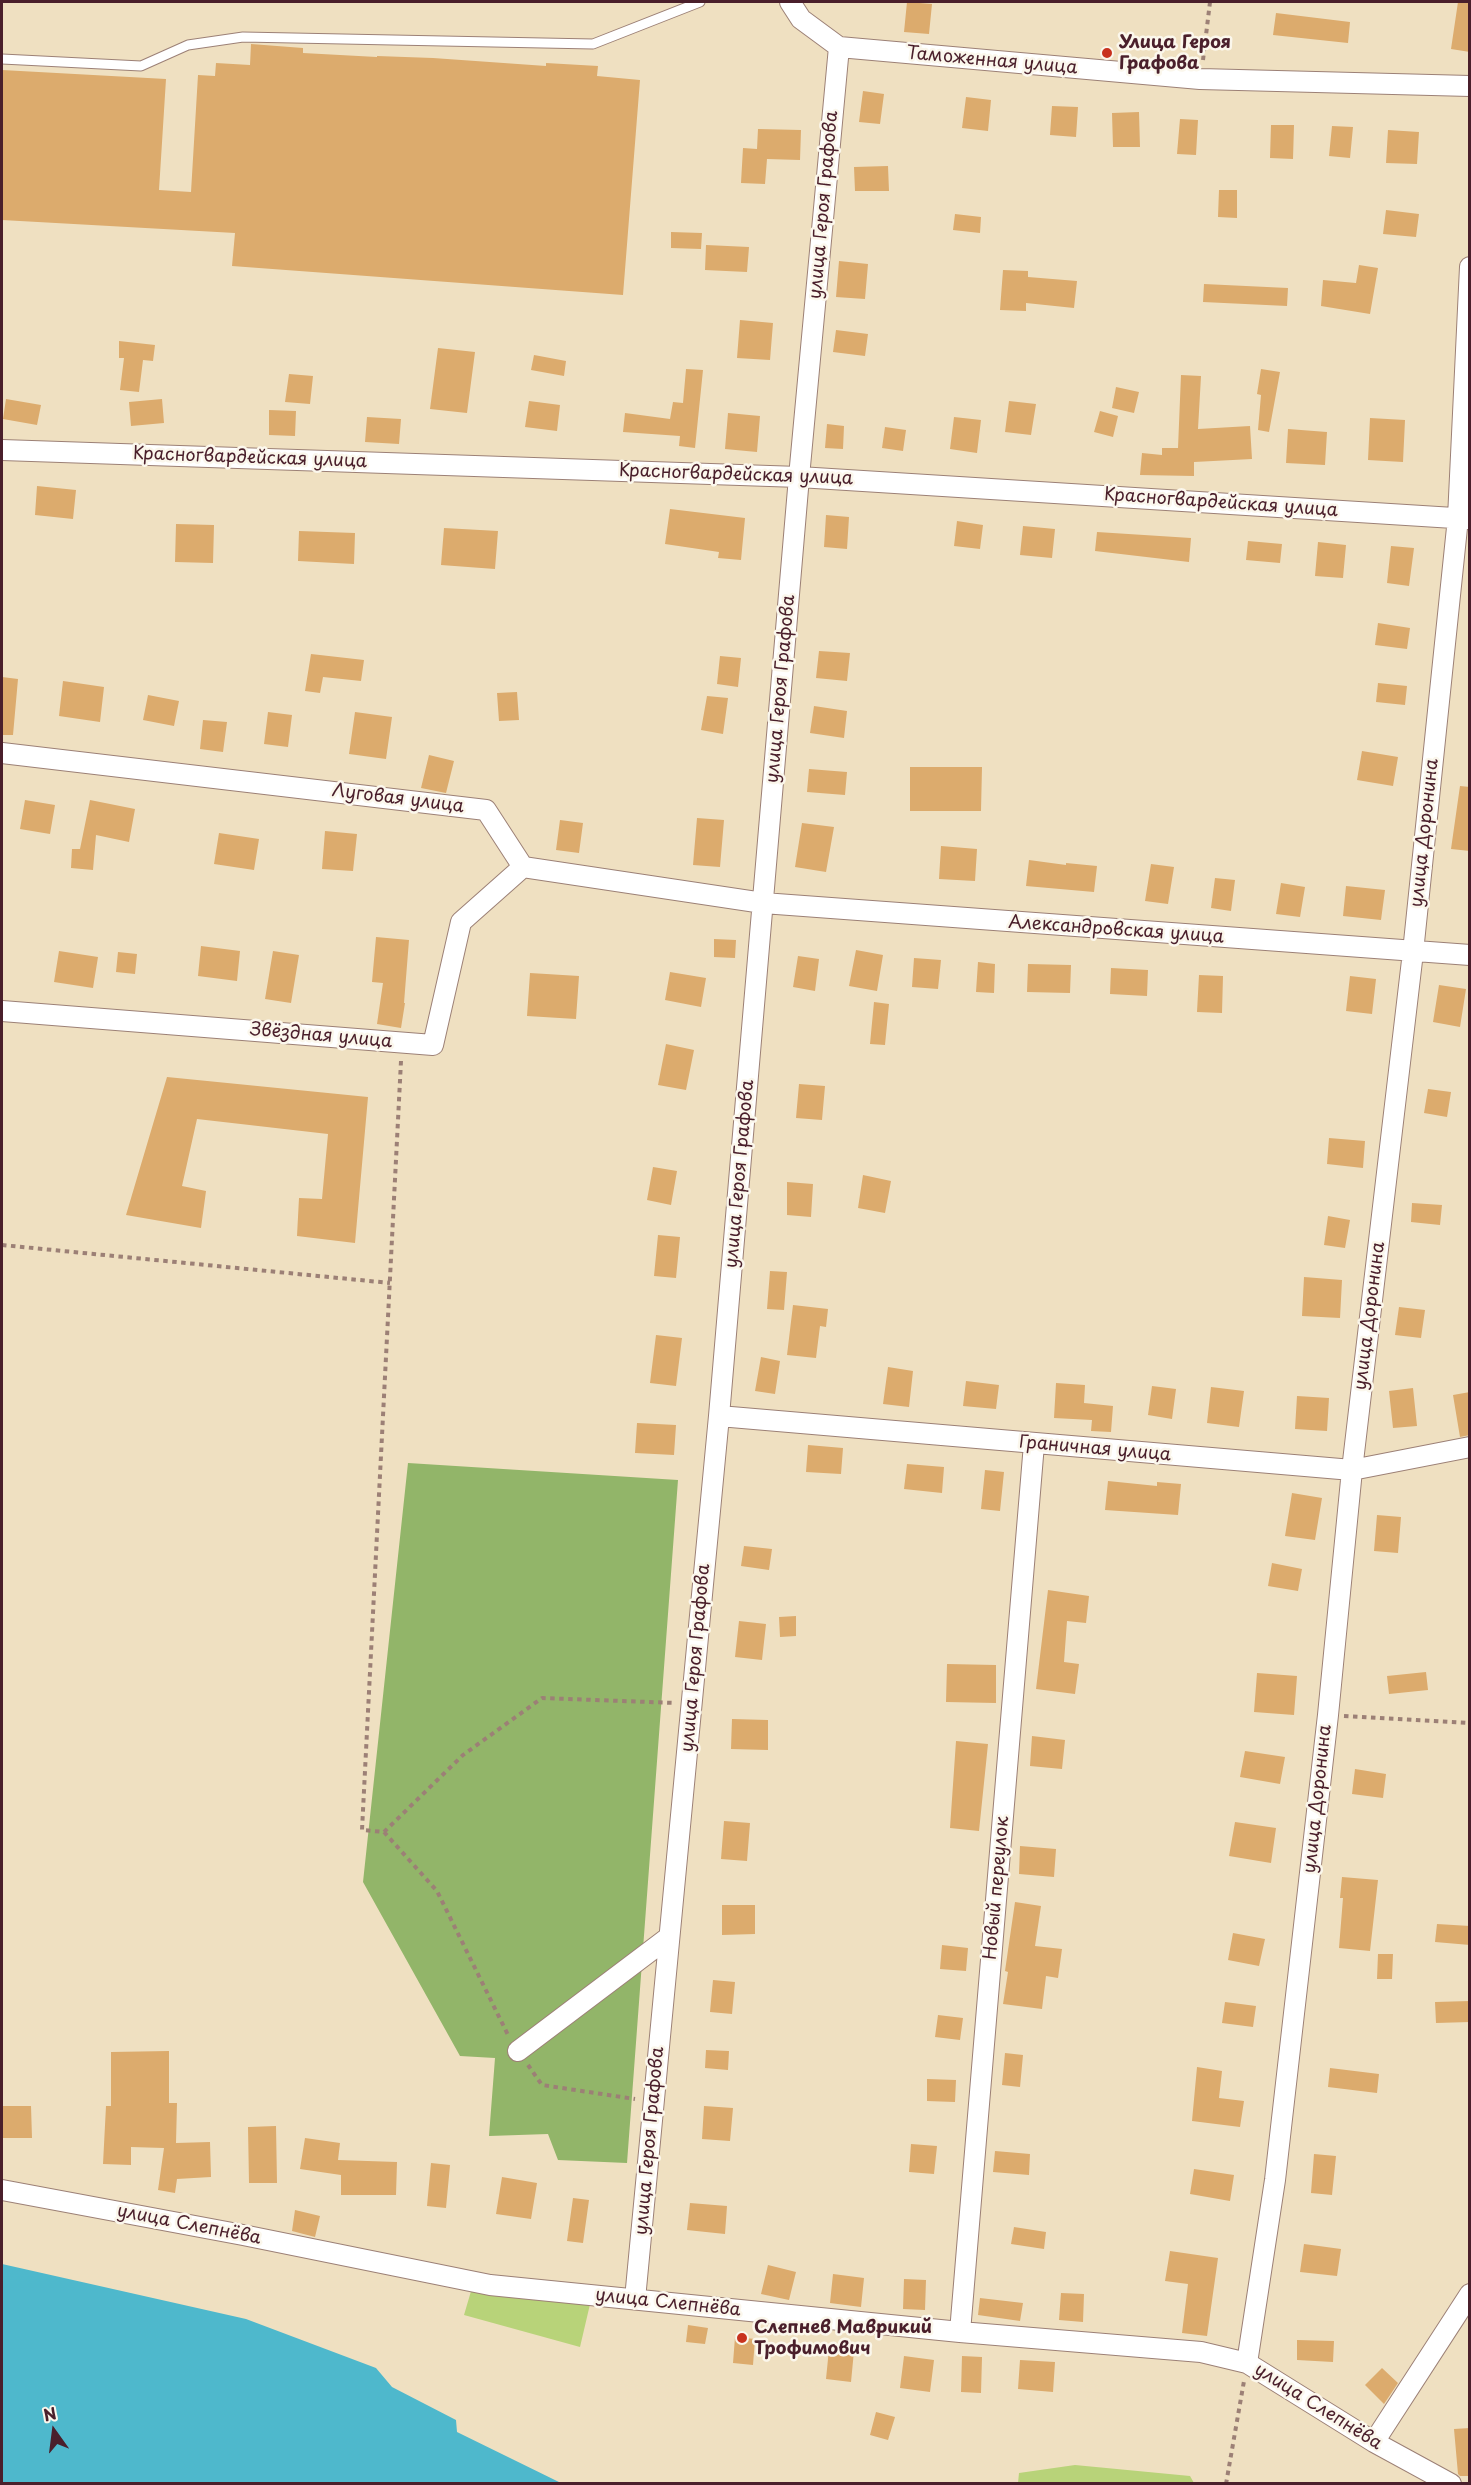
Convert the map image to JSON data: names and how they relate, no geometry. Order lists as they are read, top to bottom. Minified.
{"streets":{"street":["Таможенная улица","улица Героя Графова","Красногвардейская улица","Луговая улица","улица Доронина","Александровская улица","Звёздная улица","Граничная улица","Новый переулок","улица Слепнёва"]},"crossings":[["Таможенная улица","улица Героя Графова"],["улица Героя Графова","Красногвардейская улица"],["улица Героя Графова","Александровская улица"],["улица Героя Графова","Граничная улица"],["улица Героя Графова","улица Слепнёва"],["Красногвардейская улица","улица Доронина"],["Луговая улица","Звёздная улица"],["улица Доронина","Александровская улица"],["улица Доронина","Граничная улица"],["улица Доронина","улица Слепнёва"],["Граничная улица","Новый переулок"],["Новый переулок","улица Слепнёва"]],"places":["Улица Героя Графова","Слепнев Маврикий Трофимович"],"north":"top"}
